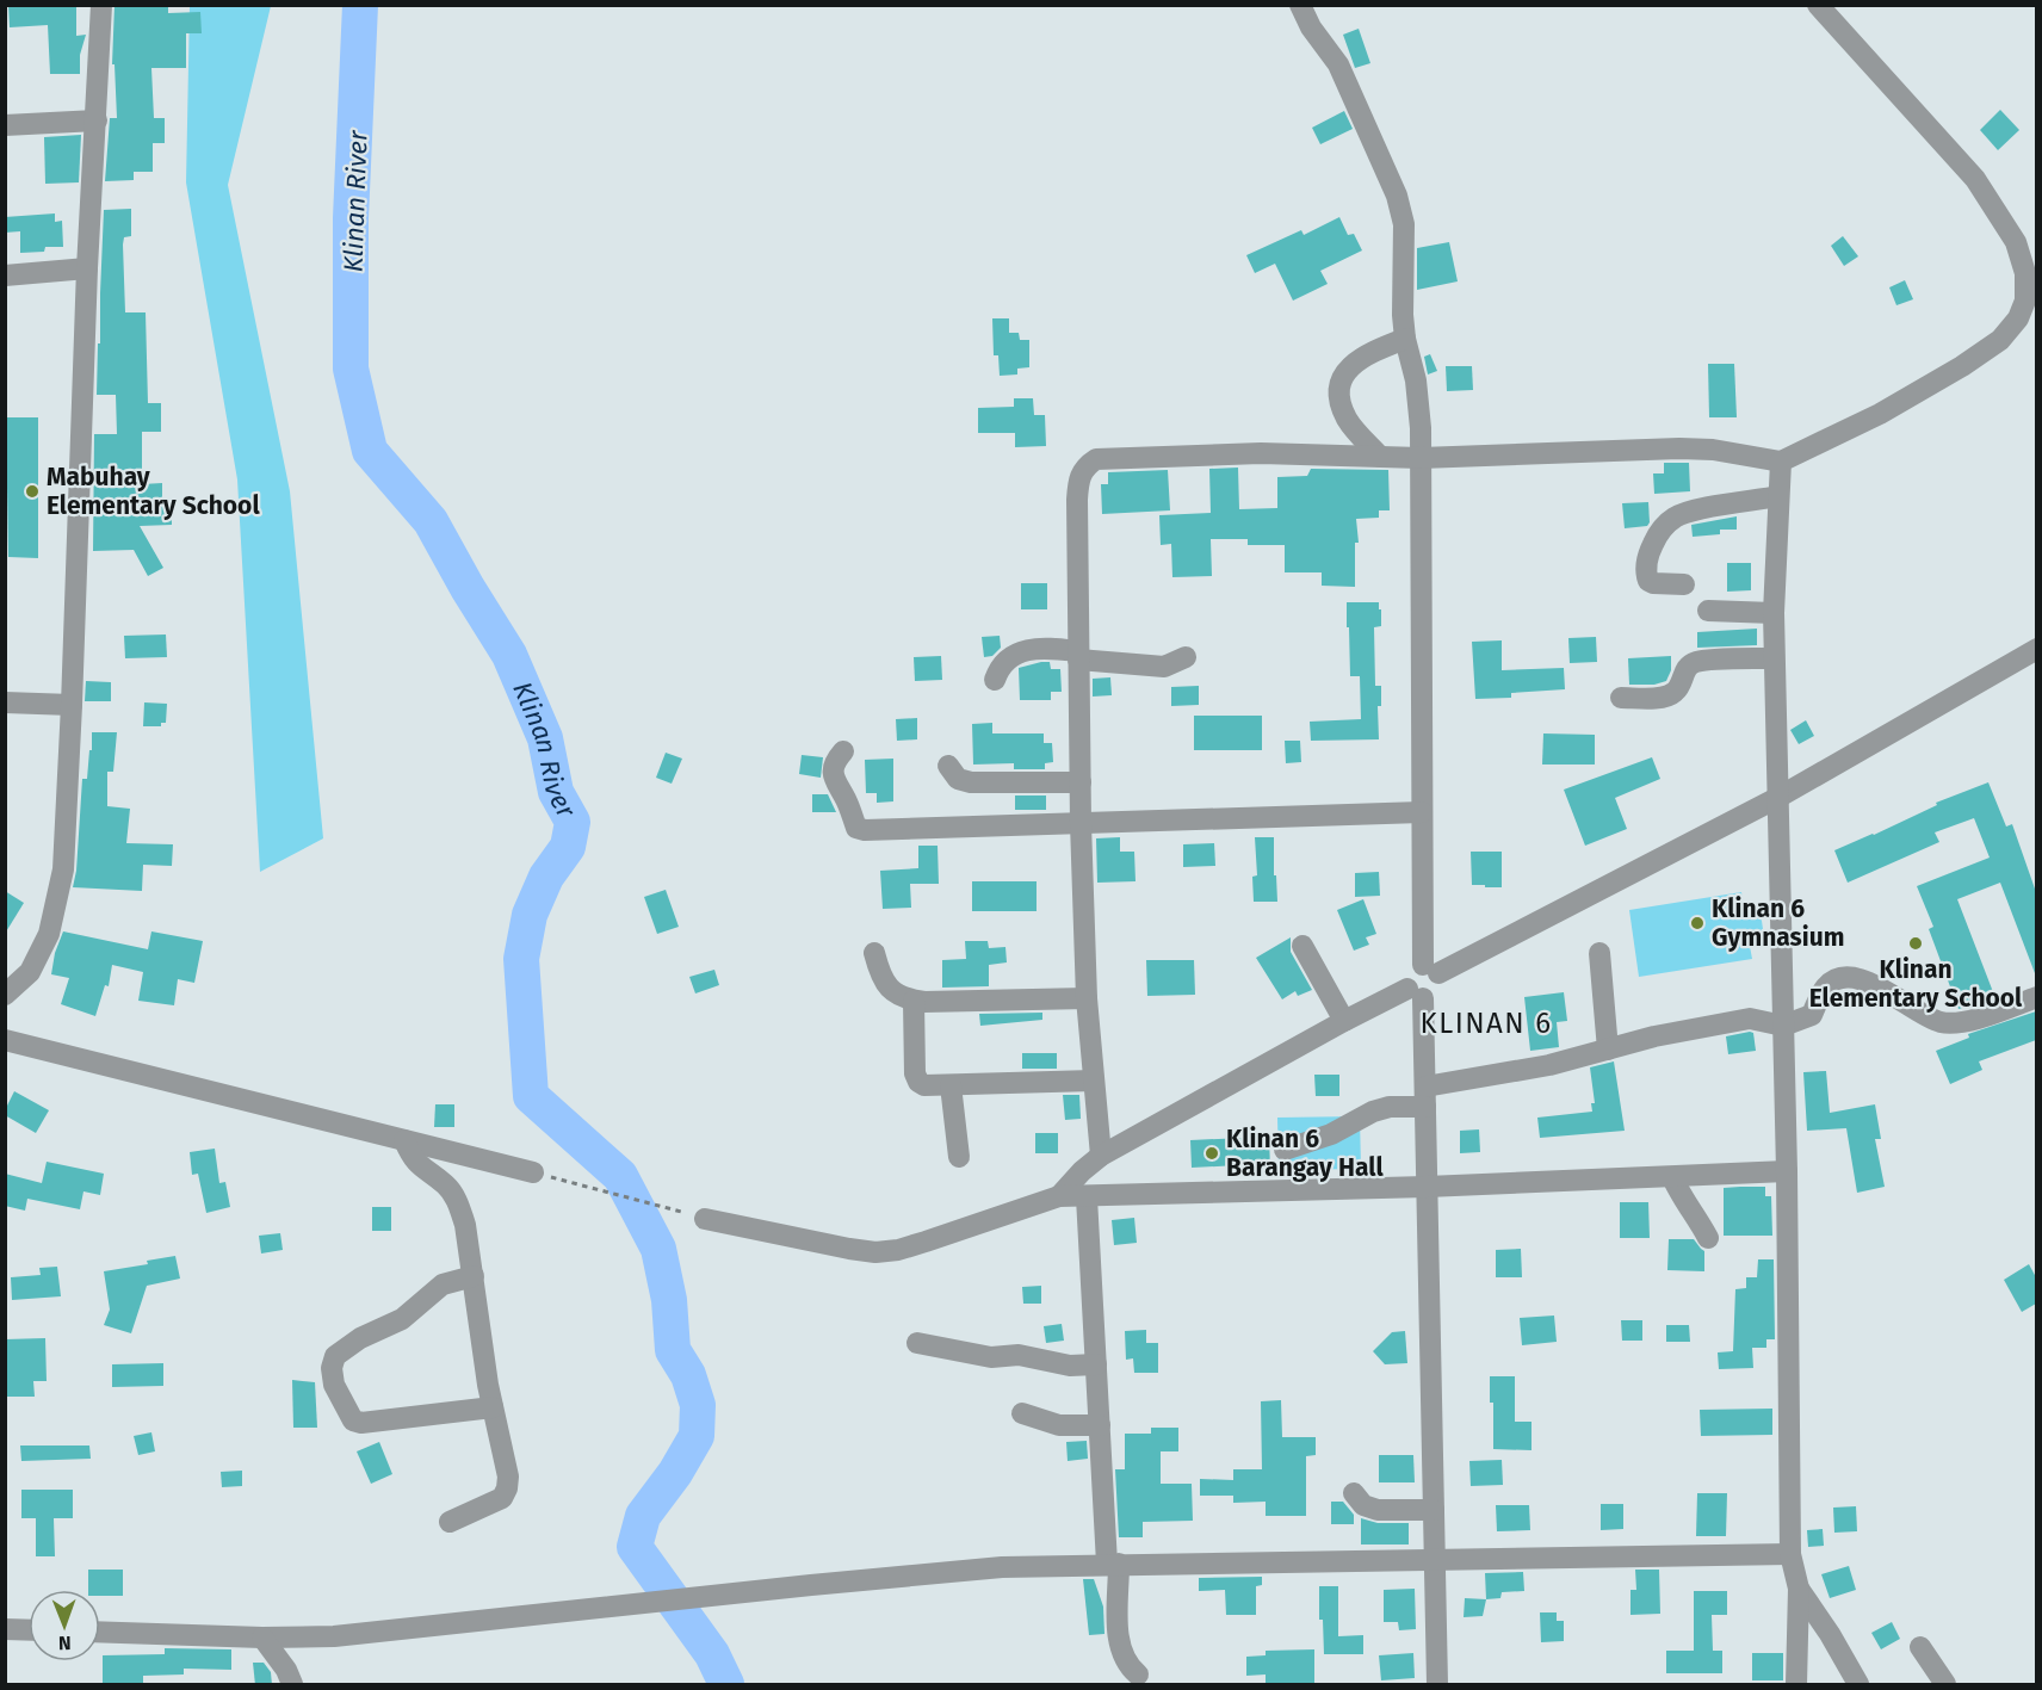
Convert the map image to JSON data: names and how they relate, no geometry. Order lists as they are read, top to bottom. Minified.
{"districts":["KLINAN 6"],"water":["Klinan River"],"places":["Mabuhay Elementary School","Klinan 6 Gymnasium","Klinan Elementary School","Klinan 6 Barangay Hall"],"north":"bottom"}
